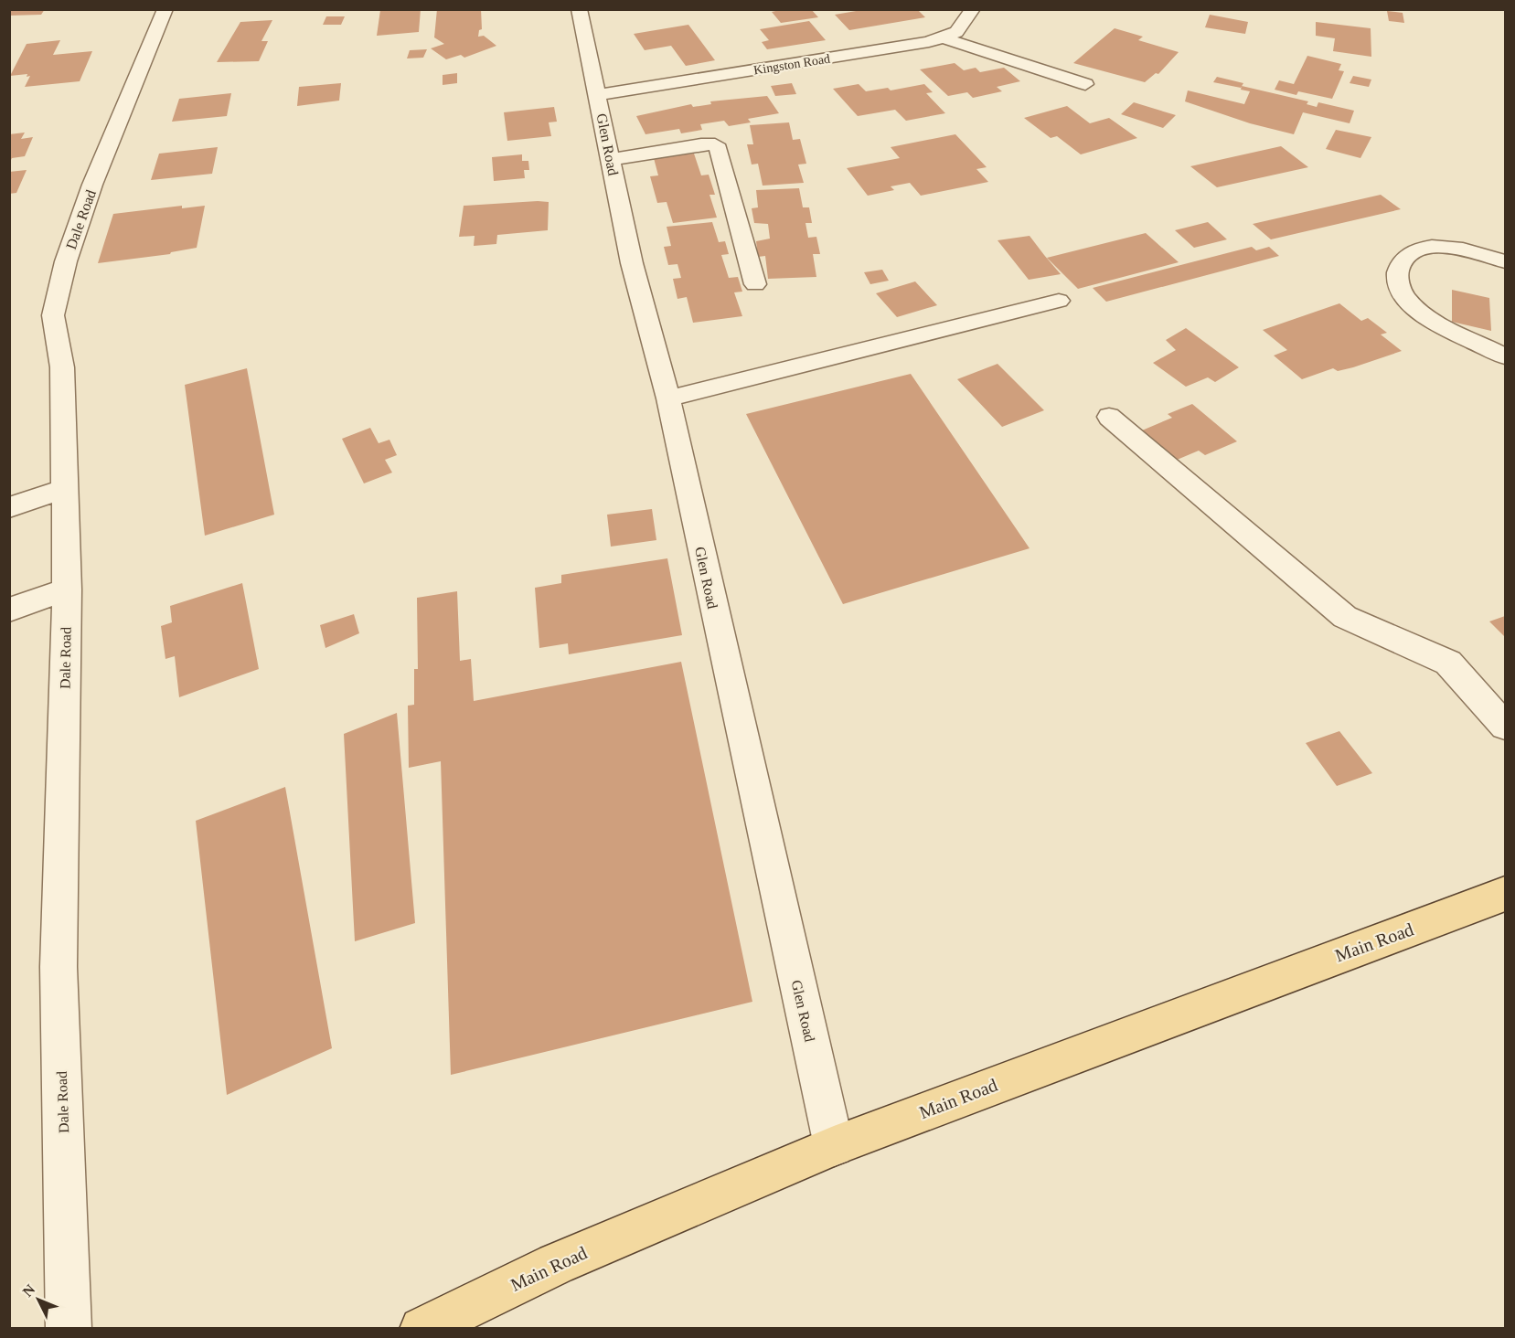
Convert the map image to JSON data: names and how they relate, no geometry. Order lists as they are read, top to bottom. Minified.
{"streets":{"main road":["Main Road"],"street":["Kingston Road","Glen Road","Dale Road"]},"crossings":[["Kingston Road","Glen Road"],["Glen Road","Main Road"]],"north":"top left"}
